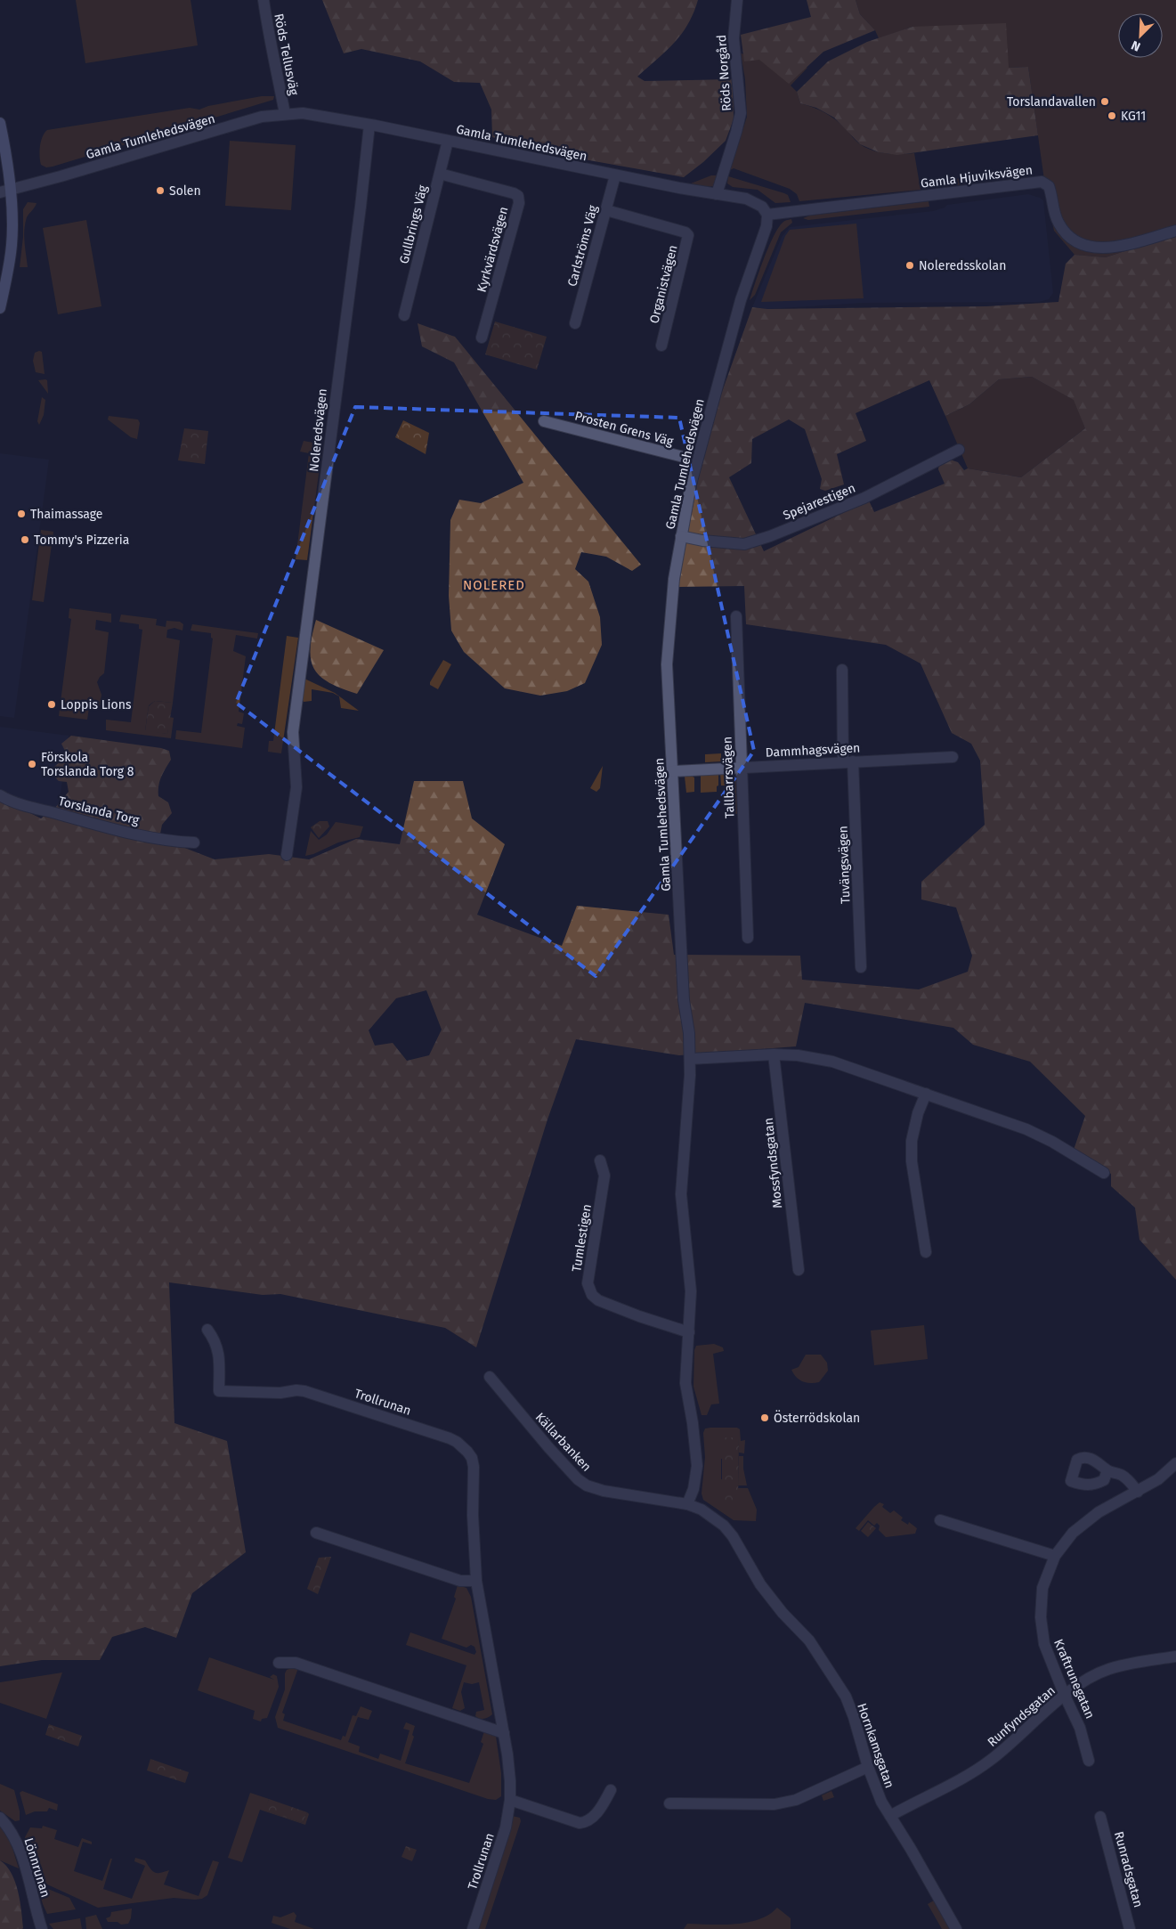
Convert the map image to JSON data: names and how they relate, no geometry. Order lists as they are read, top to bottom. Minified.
{"streets":{"street":["Röds Tellusväg","Röds Norgård","Gamla Tumlehedsvägen","Gamla Hjuviksvägen","Gullbrings Väg","Carlströms Väg","Kyrkvärdsvägen","Organistvägen","Prosten Grens Väg","Noleredsvägen","Spejarestigen","Dammhagsvägen","Tallbarrsvägen","Torslanda Torg","Tuvängsvägen","Mossfyndsgatan","Tumlestigen","Trollrunan","Källarbanken","Kraftrunegatan","Runfyndsgatan","Hornkamsgatan","Lönnrunan","Runradsgatan"]},"crossings":[["Röds Tellusväg","Gamla Tumlehedsvägen"],["Röds Norgård","Gamla Tumlehedsvägen"],["Gamla Tumlehedsvägen","Gamla Hjuviksvägen"],["Gamla Tumlehedsvägen","Gullbrings Väg"],["Gamla Tumlehedsvägen","Carlströms Väg"],["Gamla Tumlehedsvägen","Prosten Grens Väg"],["Gamla Tumlehedsvägen","Noleredsvägen"],["Gamla Tumlehedsvägen","Spejarestigen"],["Gamla Tumlehedsvägen","Dammhagsvägen"],["Gamla Tumlehedsvägen","Tumlestigen"],["Gamla Tumlehedsvägen","Källarbanken"],["Gamla Tumlehedsvägen","Hornkamsgatan"],["Gullbrings Väg","Kyrkvärdsvägen"],["Carlströms Väg","Organistvägen"],["Dammhagsvägen","Tallbarrsvägen"],["Dammhagsvägen","Tuvängsvägen"],["Källarbanken","Hornkamsgatan"],["Kraftrunegatan","Runfyndsgatan"],["Runfyndsgatan","Hornkamsgatan"]],"districts":["NOLERED"],"places":["Torslandavallen","KG11","Solen","Noleredsskolan","Thaimassage","Tommy's Pizzeria","Loppis Lions","Förskola Torslanda Torg 8","Österrödskolan"],"north":"bottom left"}
